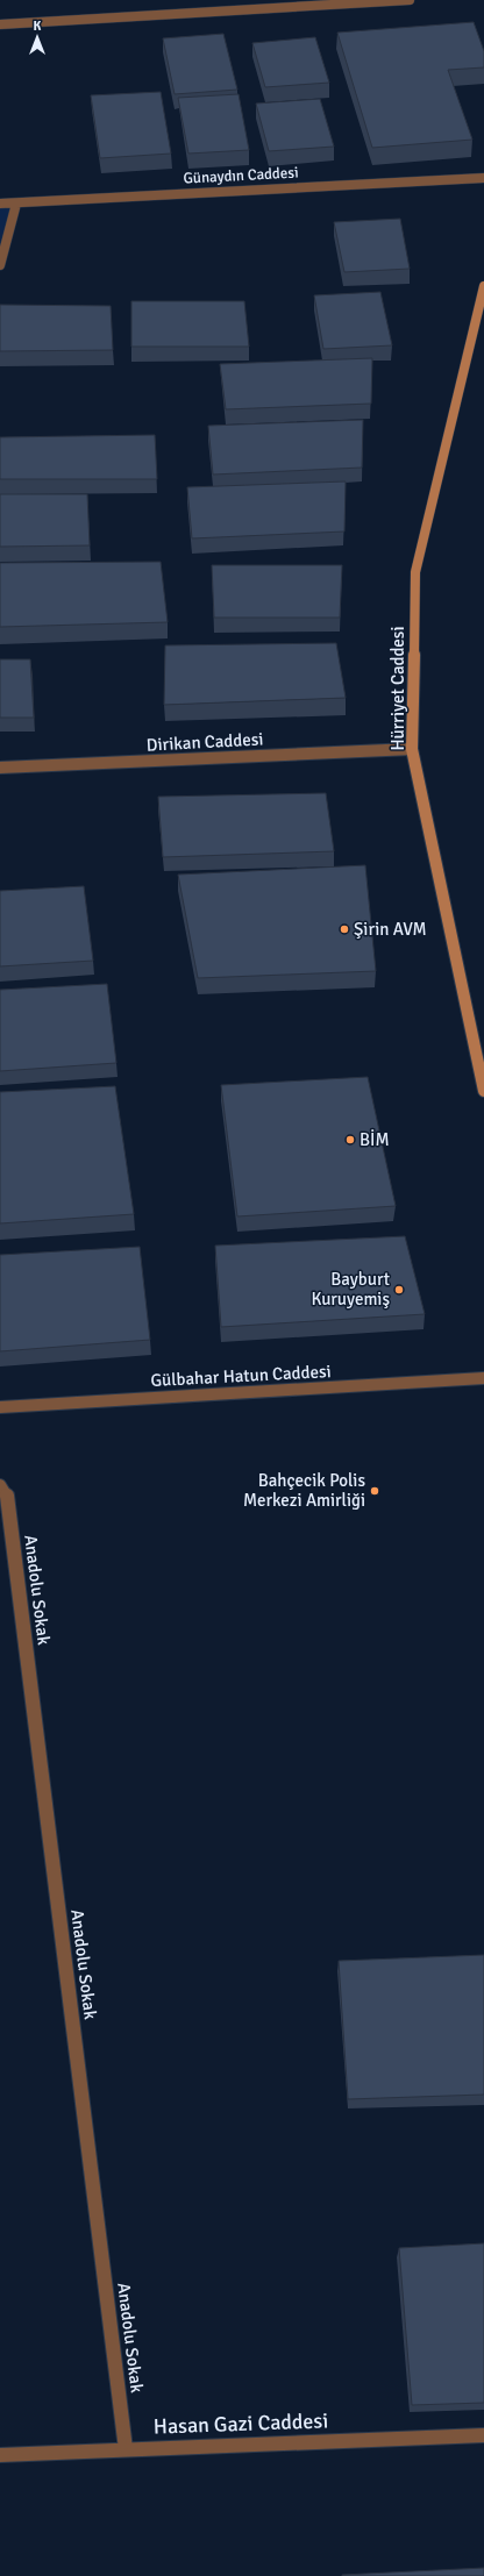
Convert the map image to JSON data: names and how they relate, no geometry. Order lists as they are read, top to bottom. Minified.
{"streets":{"street":["Günaydın Caddesi","Hürriyet Caddesi","Dirikan Caddesi","Gülbahar Hatun Caddesi","Anadolu Sokak","Hasan Gazi Caddesi"]},"crossings":[["Hürriyet Caddesi","Dirikan Caddesi"],["Anadolu Sokak","Hasan Gazi Caddesi"]],"places":["Şirin AVM","BİM","Bayburt Kuruyemiş","Bahçecik Polis Merkezi Amirliği"],"north":"top"}
